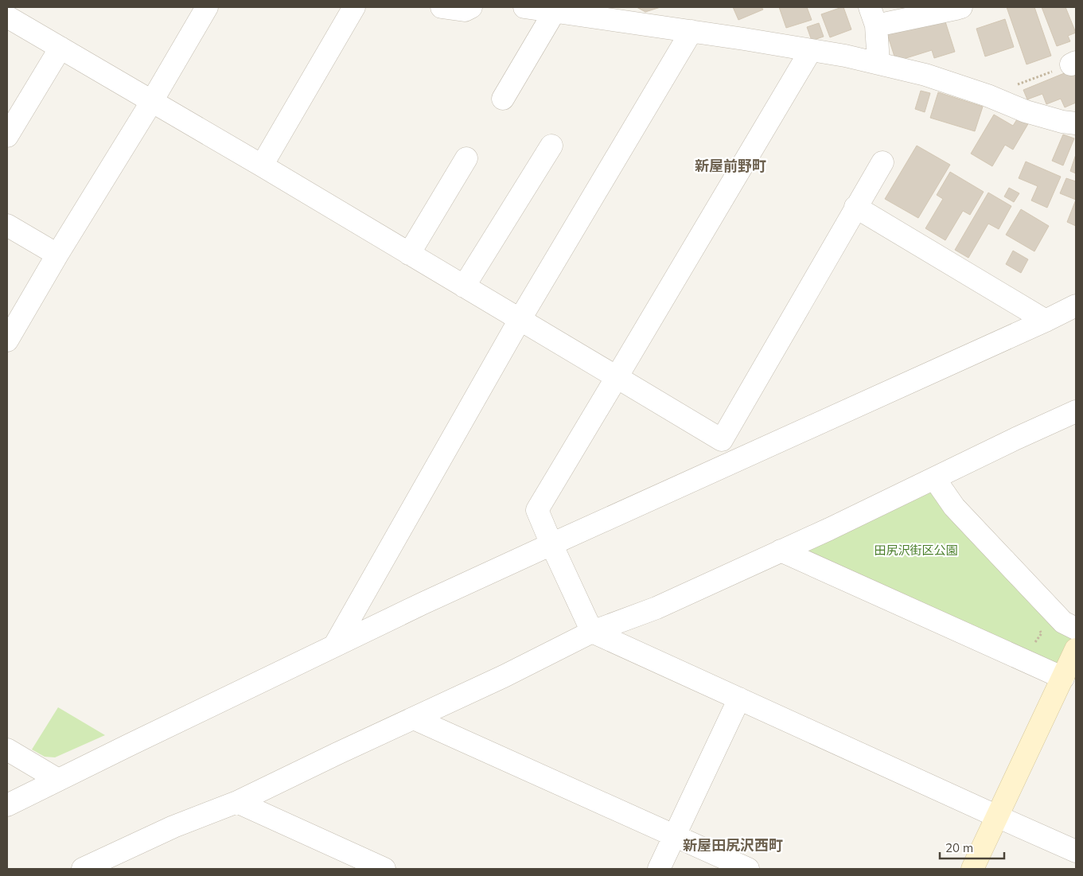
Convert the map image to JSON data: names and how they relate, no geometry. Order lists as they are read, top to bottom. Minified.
{"districts":["新屋前野町","新屋田尻沢西町"],"parks":["田尻沢街区公園"],"scale_bar":"20 m"}
